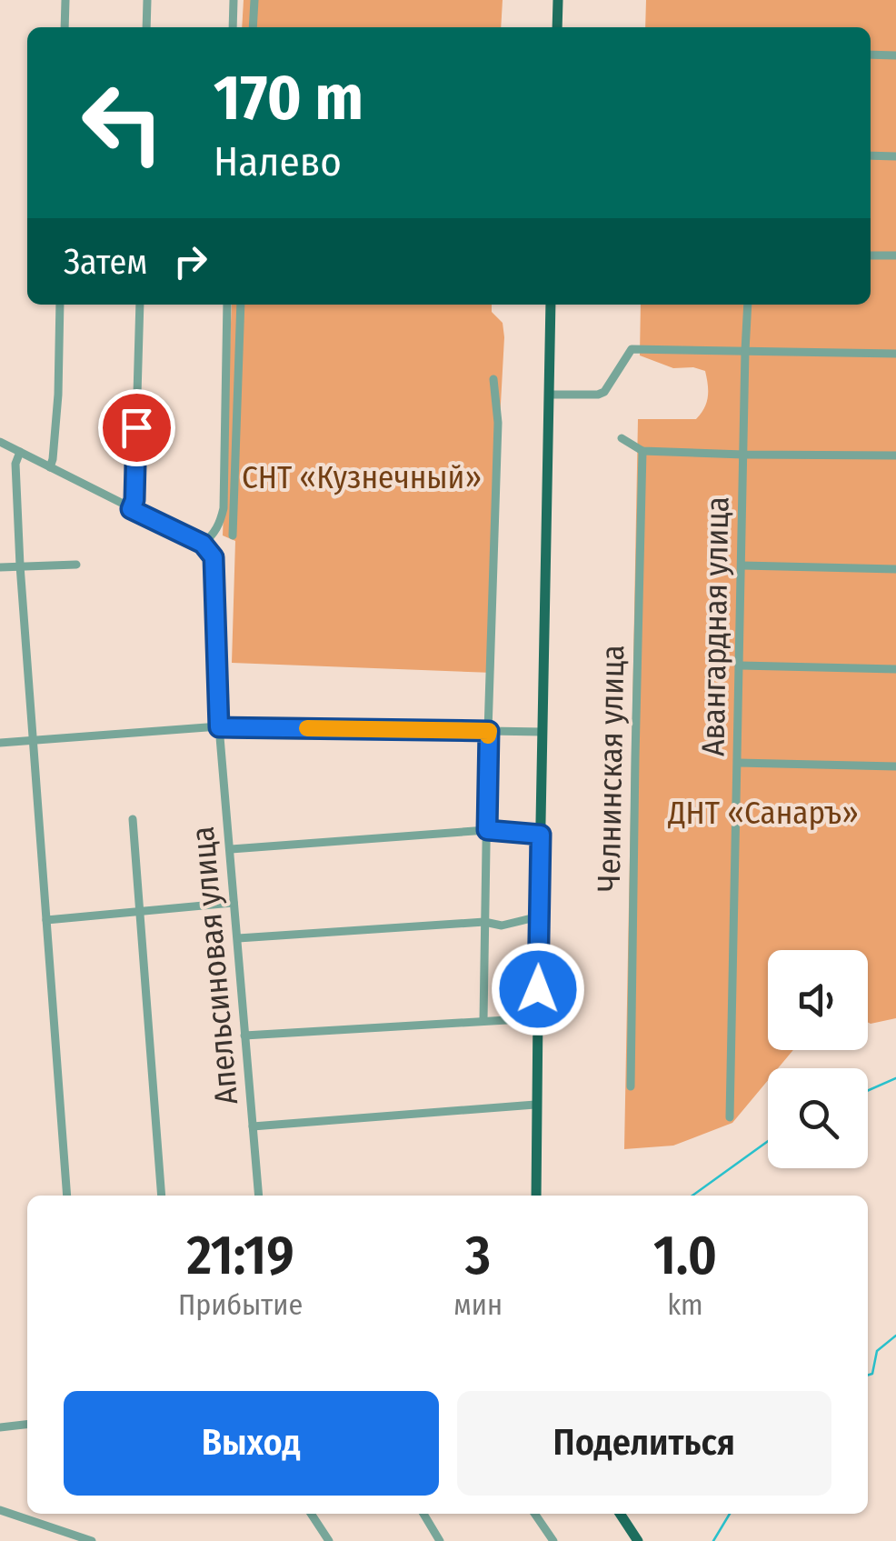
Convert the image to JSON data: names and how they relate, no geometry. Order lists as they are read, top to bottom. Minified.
{"streets":{"street":["Авангардная улица","Челнинская улица","Апельсиновая улица"]},"parks":["СНТ «Кузнечный»","ДНТ «Санаръ»"],"page":{"turn":["170 m","Налево"],"then":"Затем","eta":["21:19","Прибытие","3","мин","1.0","km"],"buttons":["Выход","Поделиться"]}}
